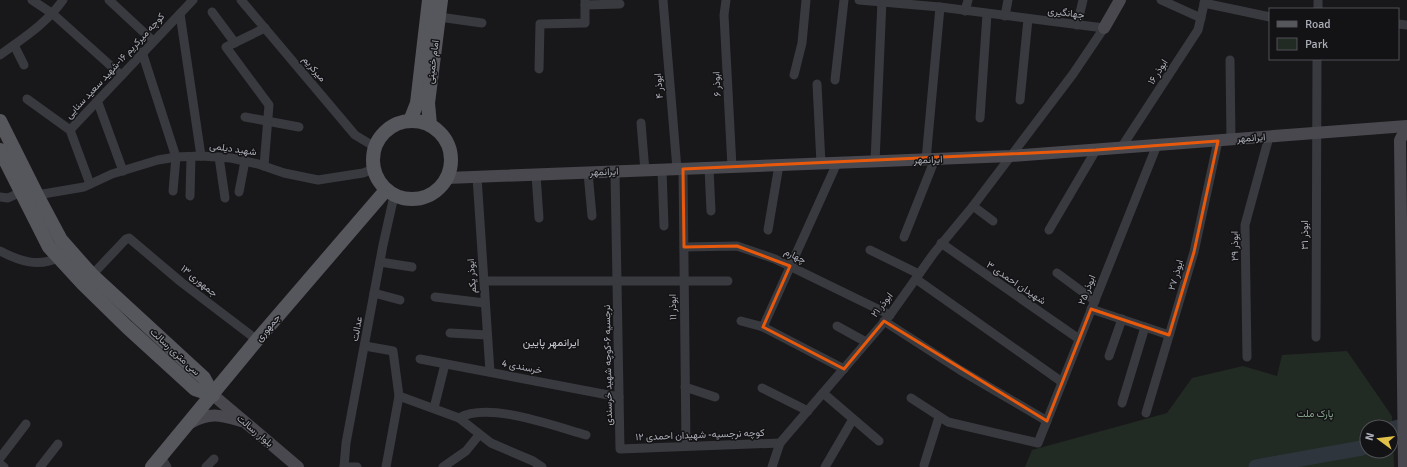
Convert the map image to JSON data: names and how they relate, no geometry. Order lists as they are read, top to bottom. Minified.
{"streets":{"main road":["امام خمینی","ایرانمهر","جمهوری","سی متری رسالت","بلوار رسالت"],"street":["جهانگیری","کوچه میرکریم ۱۶-شهید سعید سنایی","میرکریم","۱۶ ابوذر","ابوذر ۶","ابوذر ۴","شهید دیلمی","ابوذر ۳۱","ابوذر ۲۹","چهارم","ابوذر ۲۷","ابوذر یکم","۱۳ جمهوری","شهیدان احمدی ۳","ابوذر ۲۵","۲۱ ابوذر","ابوذر ۱۱","عدالت","نرجسیه ۶-کوچه شهید خرسندی","خرسندی 4","کوچه نرجسیه- شهیدان احمدی ۱۲"]},"crossings":[["جهانگیری","۲۱ ابوذر"],["امام خمینی","میرکریم"],["امام خمینی","ایرانمهر"],["امام خمینی","شهید دیلمی"],["امام خمینی","جمهوری"],["امام خمینی","عدالت"],["میرکریم","ایرانمهر"],["میرکریم","شهید دیلمی"],["میرکریم","جمهوری"],["میرکریم","عدالت"],["۱۶ ابوذر","ایرانمهر"],["ابوذر ۶","ایرانمهر"],["ابوذر ۴","ایرانمهر"],["ابوذر ۴","ابوذر ۱۱"],["ایرانمهر","شهید دیلمی"],["ایرانمهر","ابوذر ۳۱"],["ایرانمهر","ابوذر ۲۹"],["ایرانمهر","ابوذر ۲۷"],["ایرانمهر","ابوذر یکم"],["ایرانمهر","ابوذر ۲۵"],["ایرانمهر","۲۱ ابوذر"],["ایرانمهر","ابوذر ۱۱"],["ایرانمهر","جمهوری"],["ایرانمهر","عدالت"],["ایرانمهر","نرجسیه ۶-کوچه شهید خرسندی"],["شهید دیلمی","جمهوری"],["شهید دیلمی","عدالت"],["شهید دیلمی","سی متری رسالت"],["چهارم","ابوذر ۲۵"],["چهارم","۲۱ ابوذر"],["چهارم","ابوذر ۱۱"],["ابوذر یکم","خرسندی 4"],["۱۳ جمهوری","جمهوری"],["۱۳ جمهوری","سی متری رسالت"],["شهیدان احمدی ۳","ابوذر ۲۵"],["شهیدان احمدی ۳","۲۱ ابوذر"],["۲۱ ابوذر","کوچه نرجسیه- شهیدان احمدی ۱۲"],["ابوذر ۱۱","کوچه نرجسیه- شهیدان احمدی ۱۲"],["جمهوری","عدالت"],["جمهوری","سی متری رسالت"],["جمهوری","بلوار رسالت"],["سی متری رسالت","بلوار رسالت"],["نرجسیه ۶-کوچه شهید خرسندی","خرسندی 4"],["نرجسیه ۶-کوچه شهید خرسندی","کوچه نرجسیه- شهیدان احمدی ۱۲"]],"districts":["ایرانمهر پایین"],"parks":["پارک ملت"],"legend":["Road","Park"],"north":"left"}
